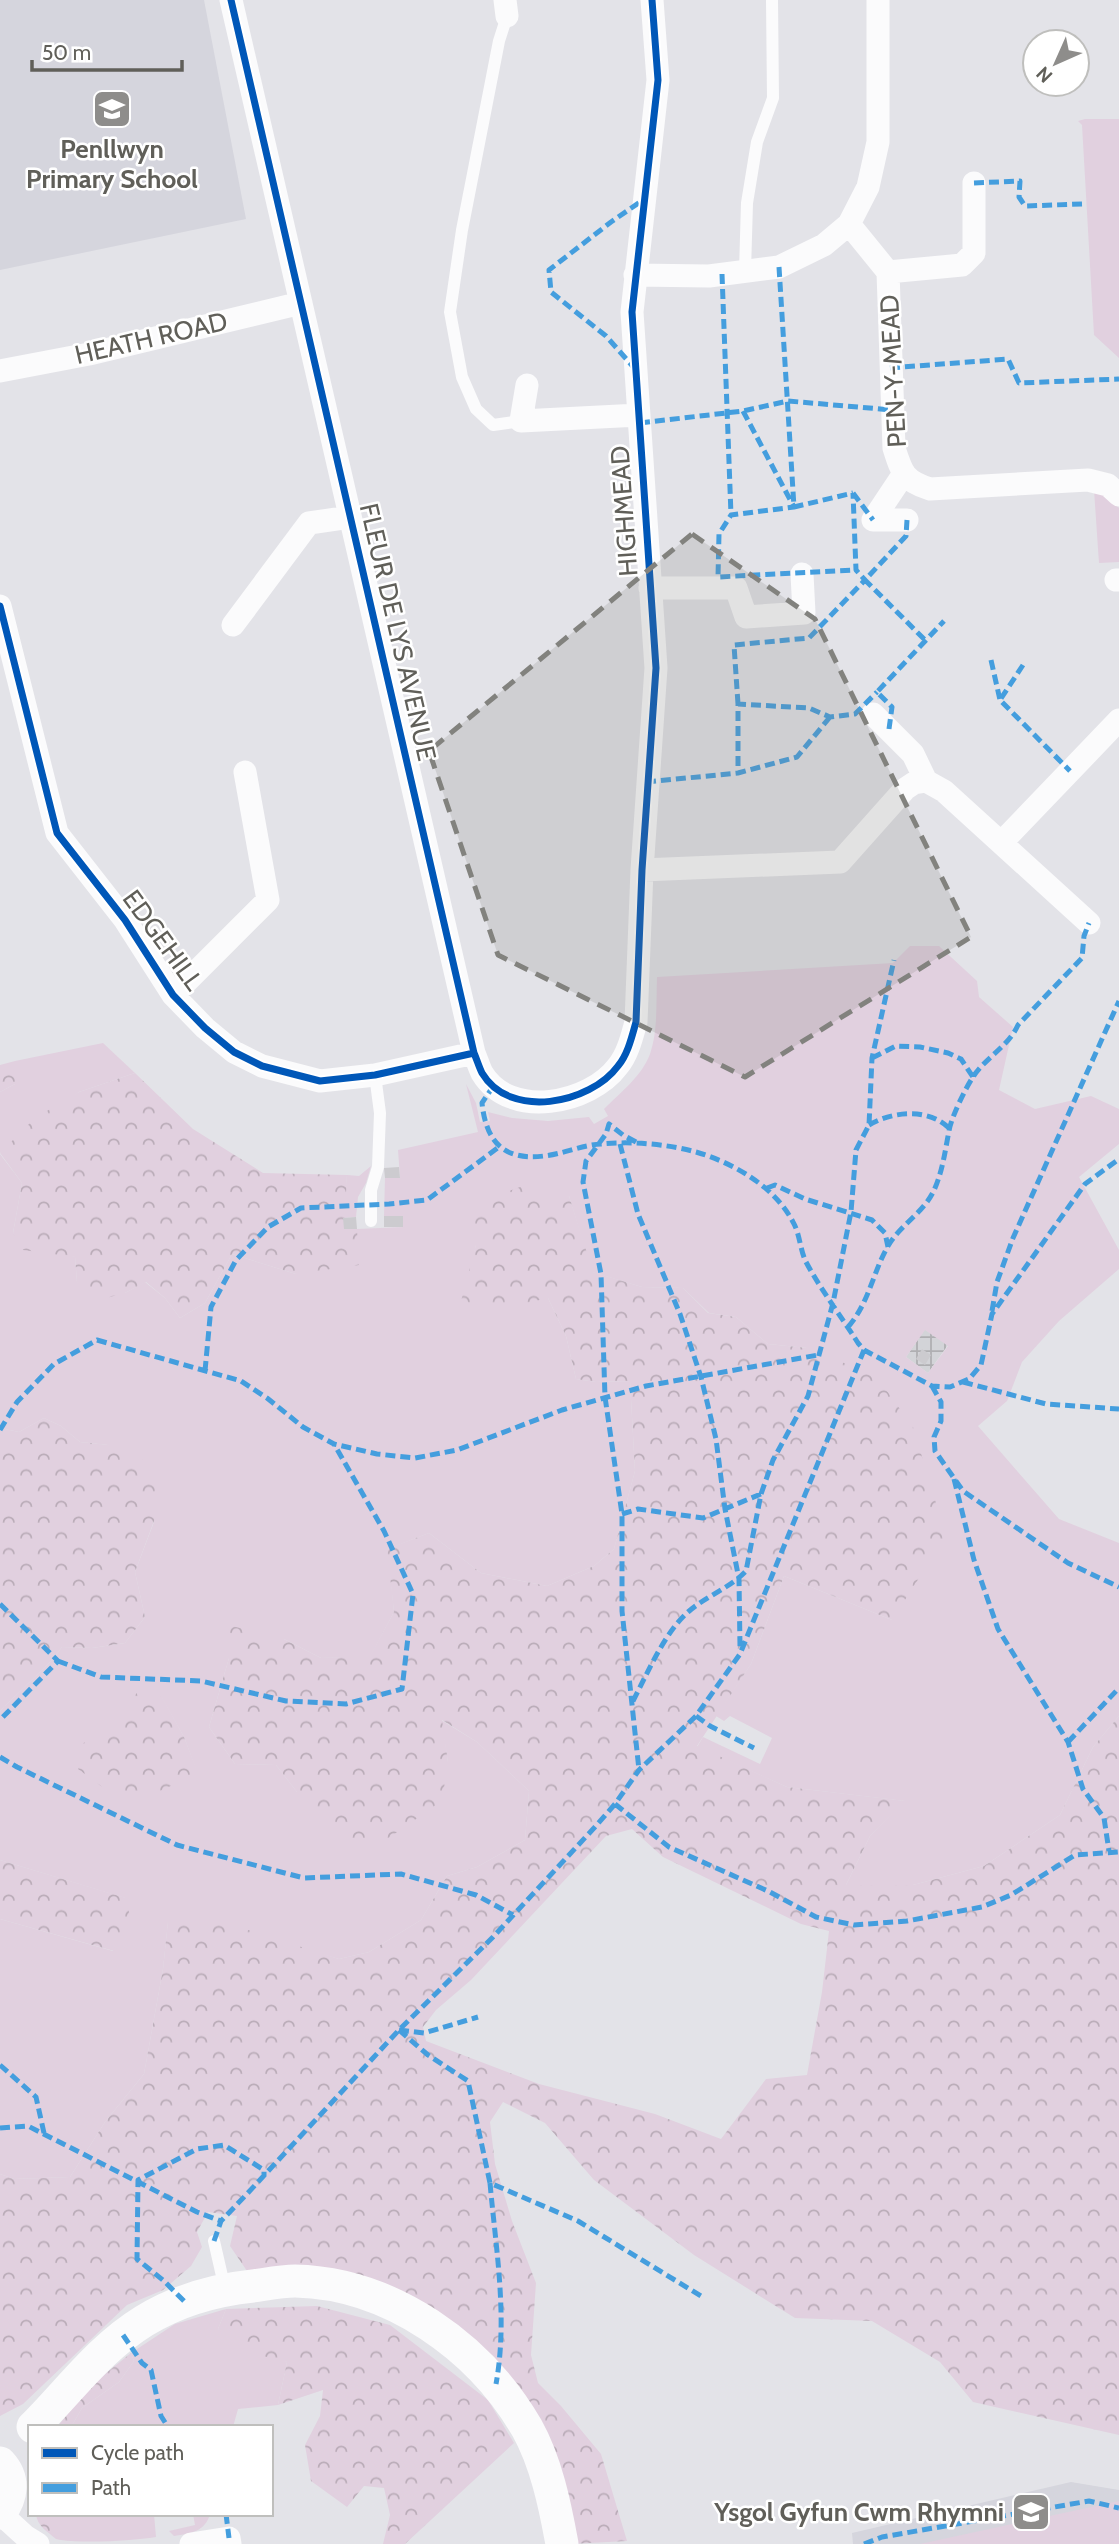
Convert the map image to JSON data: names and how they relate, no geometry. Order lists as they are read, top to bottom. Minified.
{"streets":{"street":["HEATH ROAD","PEN-Y-MEAD","HIGHMEAD","FLEUR DE LYS AVENUE","EDGEHILL"]},"crossings":[["HEATH ROAD","FLEUR DE LYS AVENUE"],["HIGHMEAD","FLEUR DE LYS AVENUE"],["FLEUR DE LYS AVENUE","EDGEHILL"]],"places":{"school or university":["Penllwyn Primary School","Ysgol Gyfun Cwm Rhymni"]},"legend":["Cycle path","Path"],"scale_bar":"50 m","north":"bottom left"}
